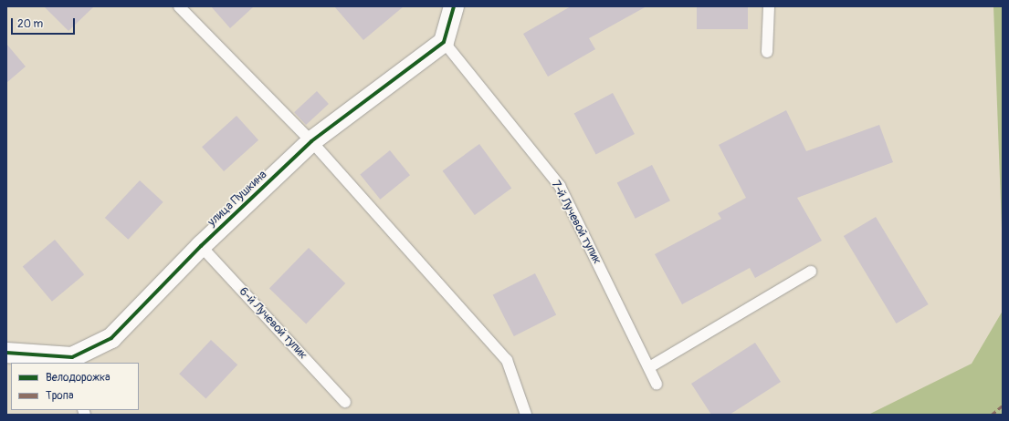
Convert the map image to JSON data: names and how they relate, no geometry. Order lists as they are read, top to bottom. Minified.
{"streets":{"street":["улица Пушкина"],"lane":["7-й Лучевой тупик","6-й Лучевой тупик"]},"crossings":[["улица Пушкина","7-й Лучевой тупик"],["улица Пушкина","6-й Лучевой тупик"]],"legend":["Велодорожка","Тропа"],"scale_bar":"20 m"}
